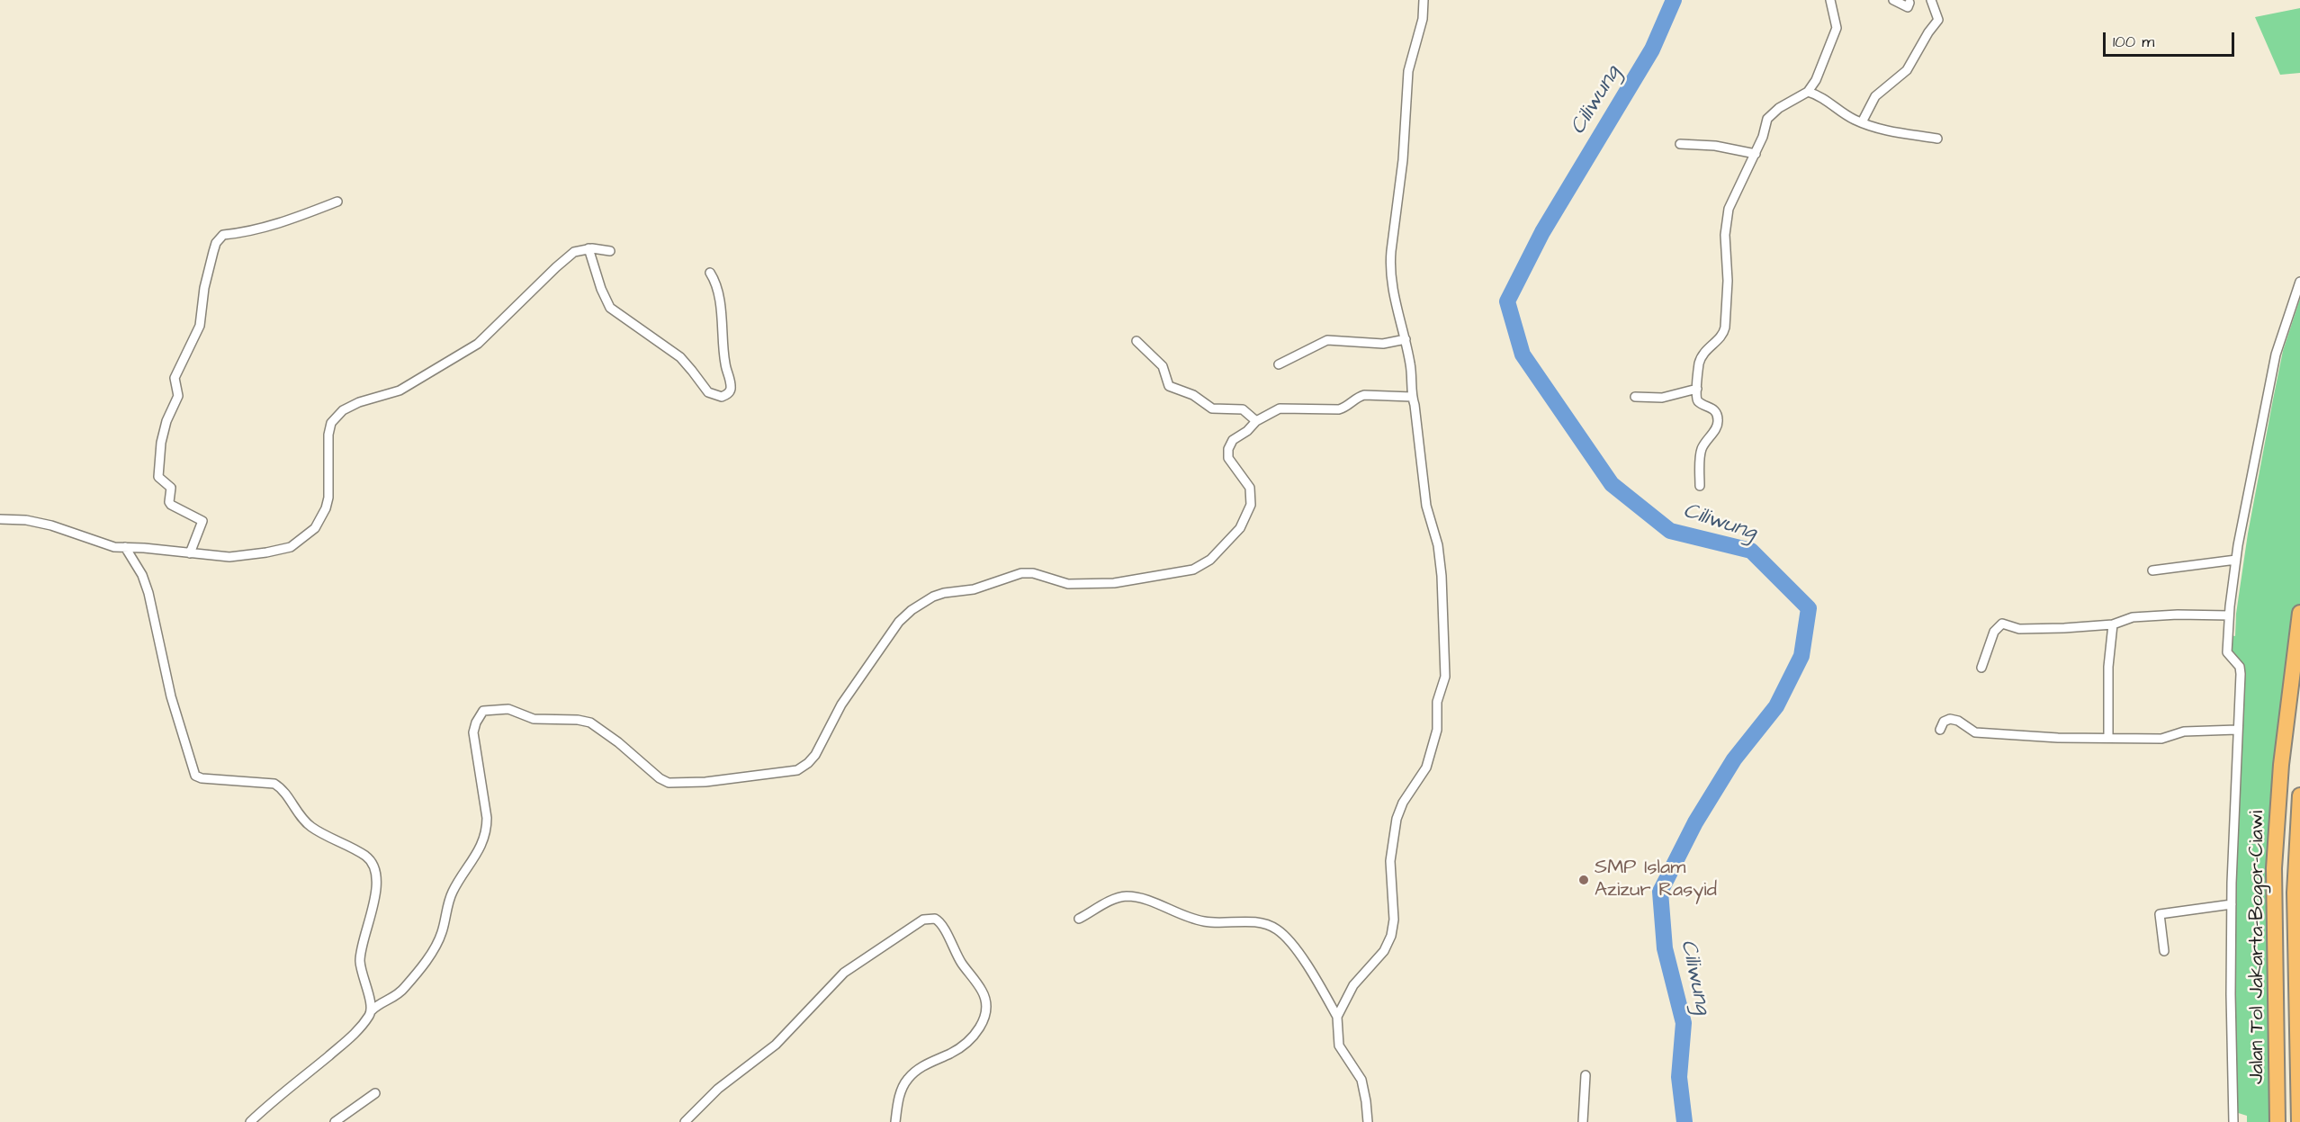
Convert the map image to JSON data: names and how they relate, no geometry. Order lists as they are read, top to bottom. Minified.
{"streets":{"highway":["Jalan Tol Jakarta–Bogor–Ciawi"]},"water":["Ciliwung"],"places":["SMP Islam Azizur Rasyid"],"scale_bar":"100 m"}
